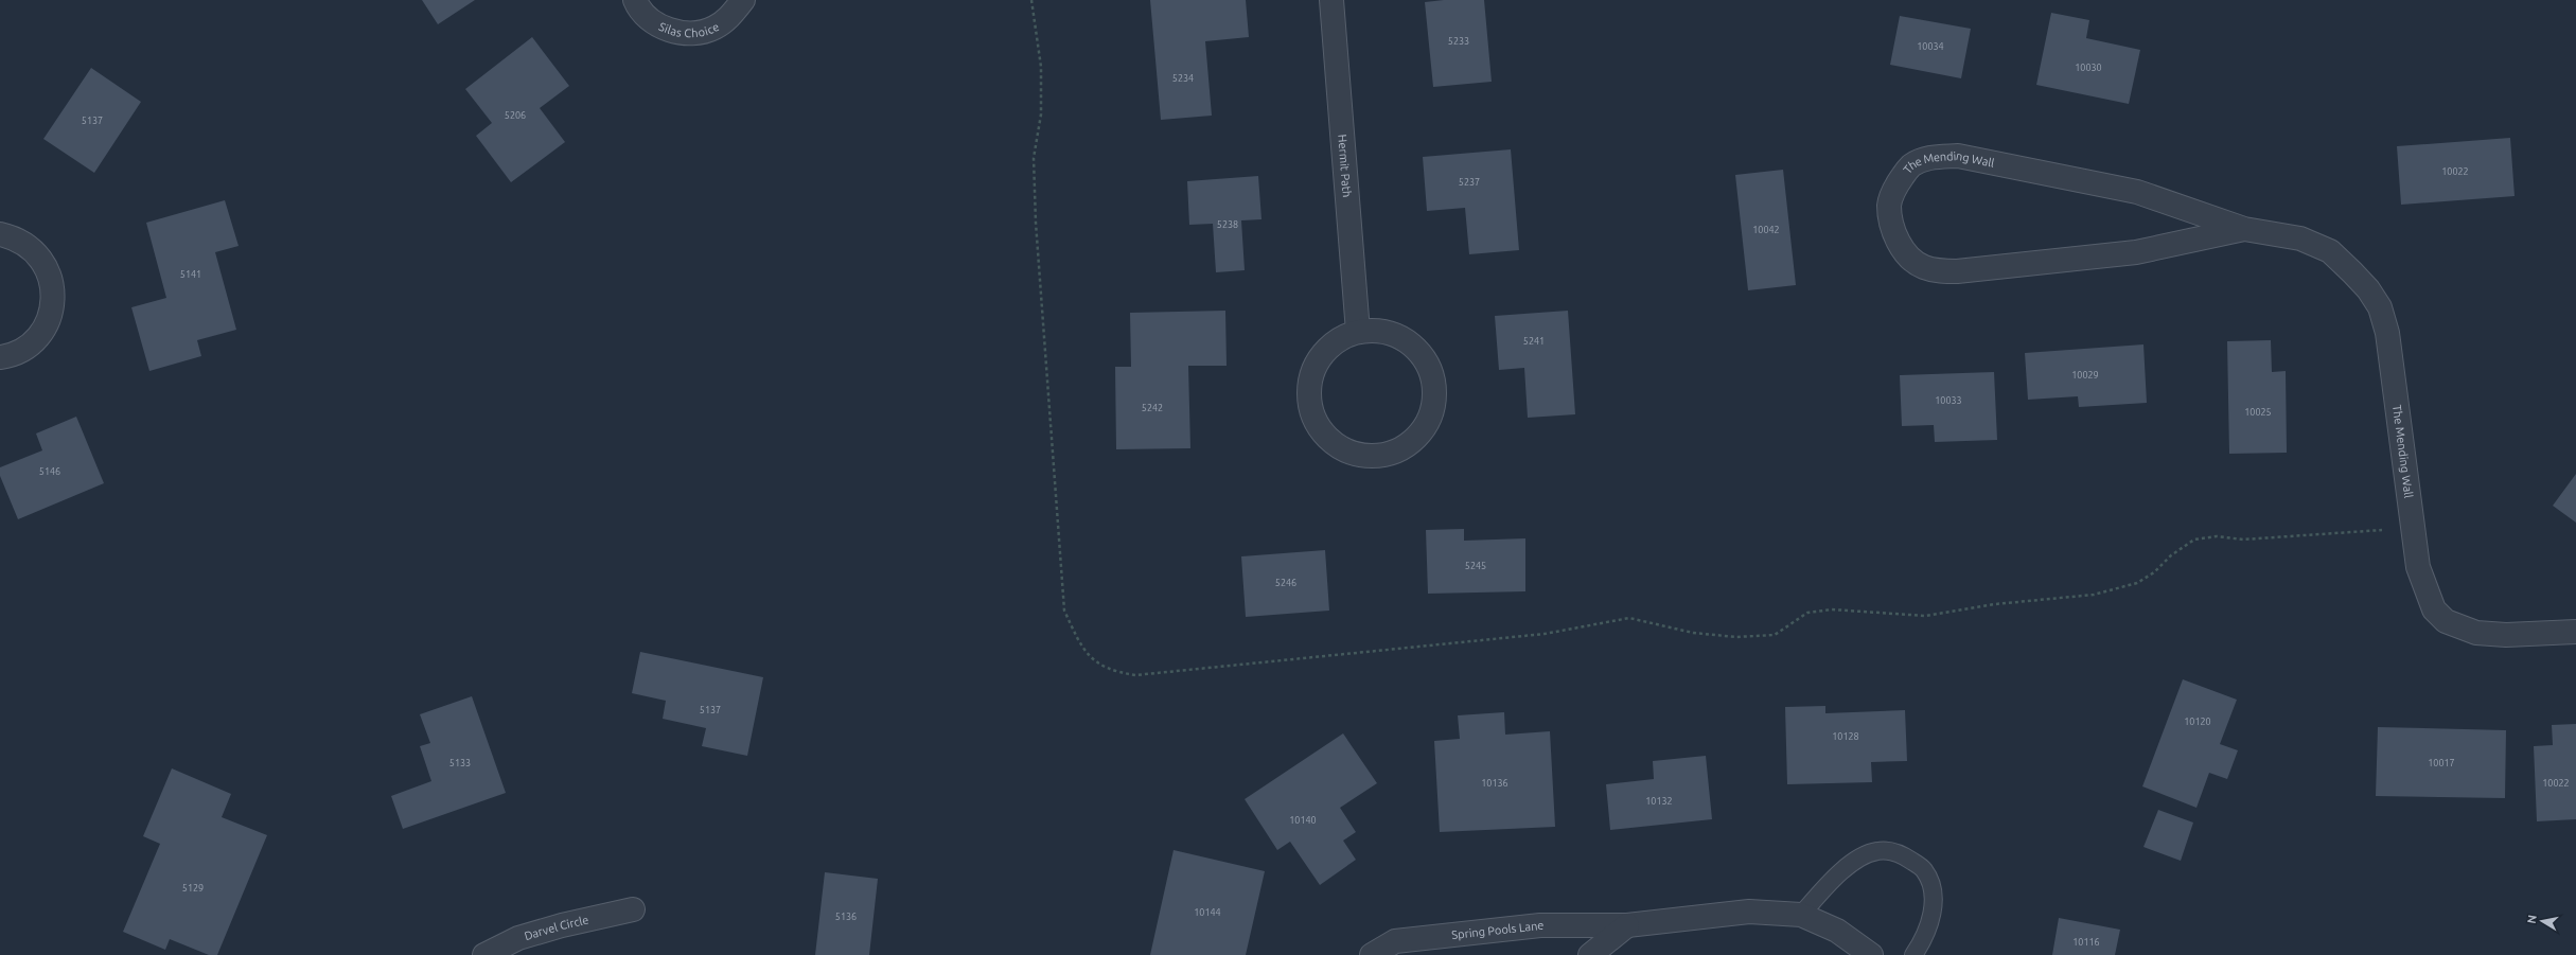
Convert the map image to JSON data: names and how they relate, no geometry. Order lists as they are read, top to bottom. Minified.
{"streets":{"street":["Silas Choice","Hermit Path","The Mending Wall","Darvel Circle","Spring Pools Lane"]},"house_numbers":["5233","10034","10030","5234","5206","5137","10022","5237","5238","10042","5141","5241","10029","10033","5242","10025","5146","5245","5246","5137","10120","10128","5133","10017","10136","10022","10132","10140","5129","10144","5136","10116"],"north":"left"}
